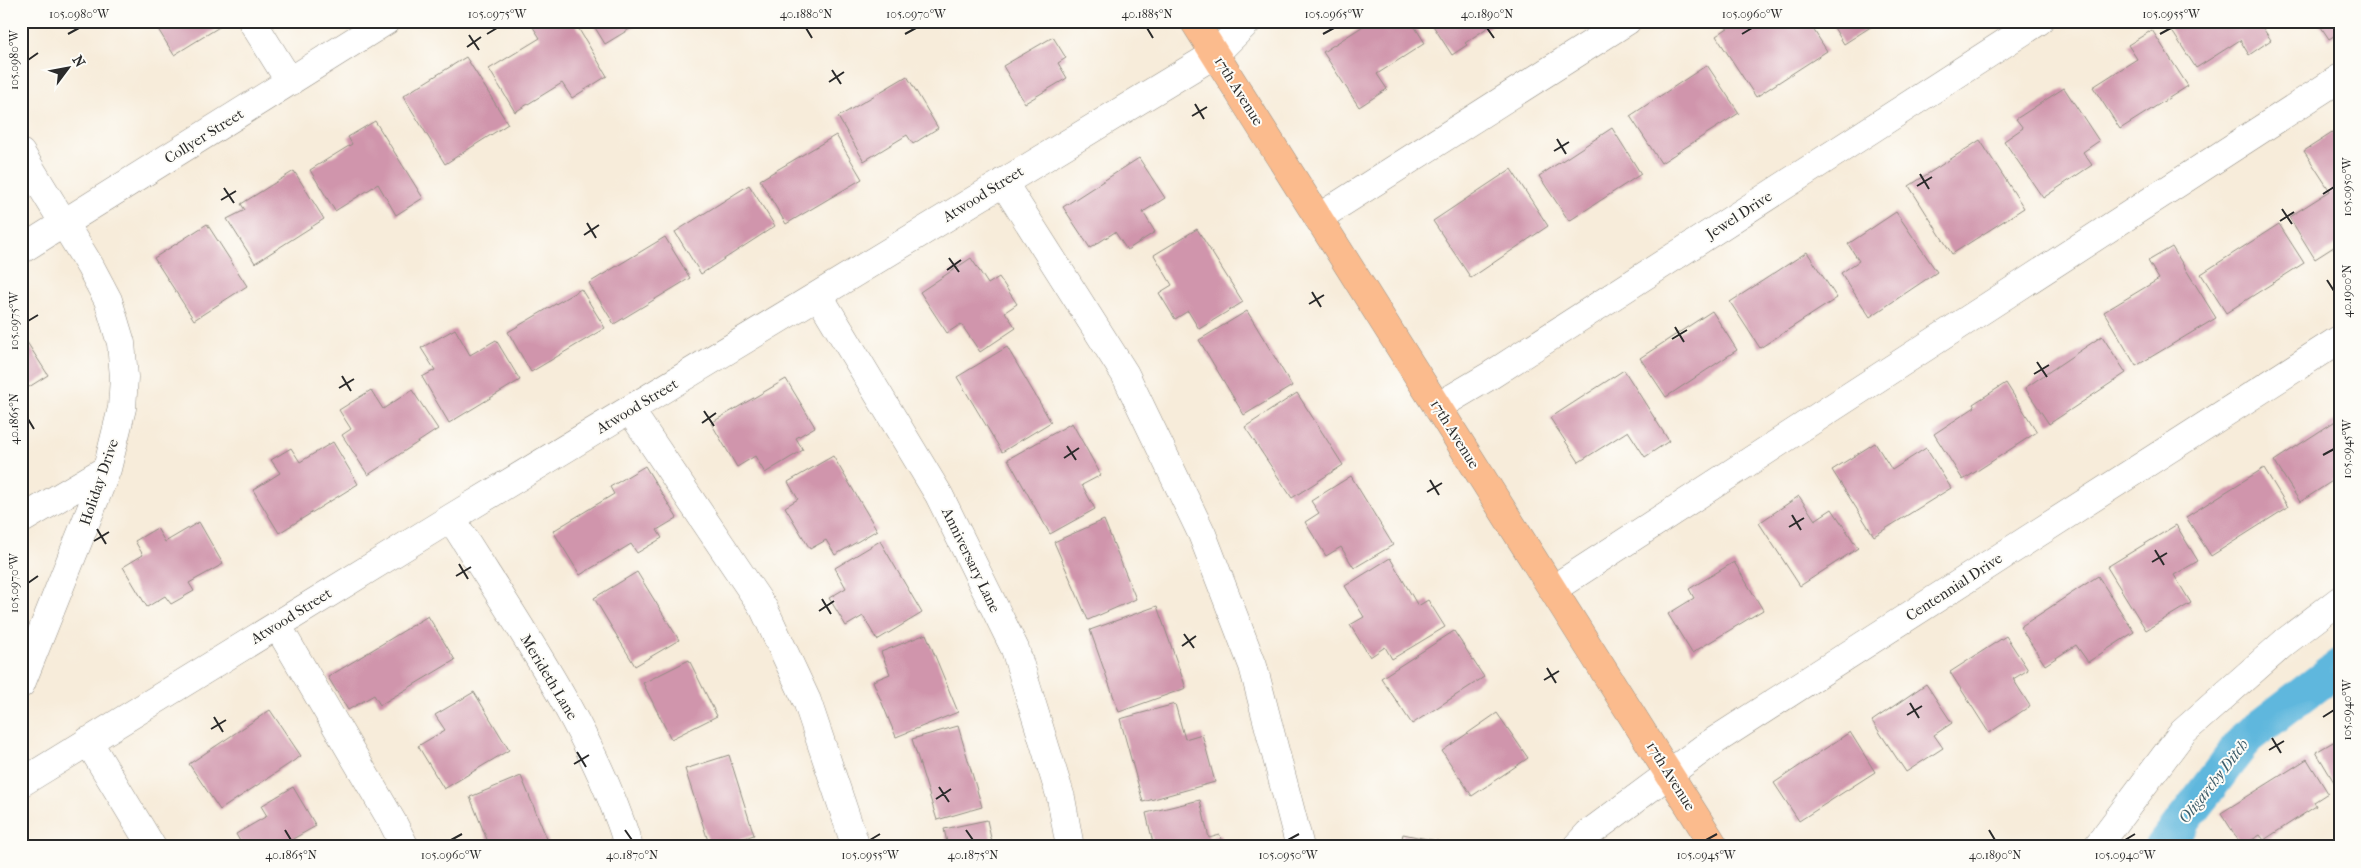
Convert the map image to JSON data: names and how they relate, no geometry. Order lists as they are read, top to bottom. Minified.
{"streets":{"main road":["17th Avenue"],"street":["Collyer Street","Atwood Street","Jewel Drive","Holiday Drive","Anniversary Lane","Centennial Drive","Merideth Lane"]},"crossings":[["17th Avenue","Atwood Street"],["17th Avenue","Jewel Drive"],["17th Avenue","Centennial Drive"],["Collyer Street","Holiday Drive"],["Atwood Street","Anniversary Lane"],["Atwood Street","Merideth Lane"]],"water":["Oligarchy Ditch"],"north":"top right","coordinates":["105.0980°W","105.0975°W","40.1880°N","105.0970°W","40.1885°N","105.0965°W","40.1890°N","105.0960°W","105.0955°W","105.0950°W","40.1900°N","40.1865°N","105.0945°W","105.0940°W","40.1870°N","40.1875°N"]}
